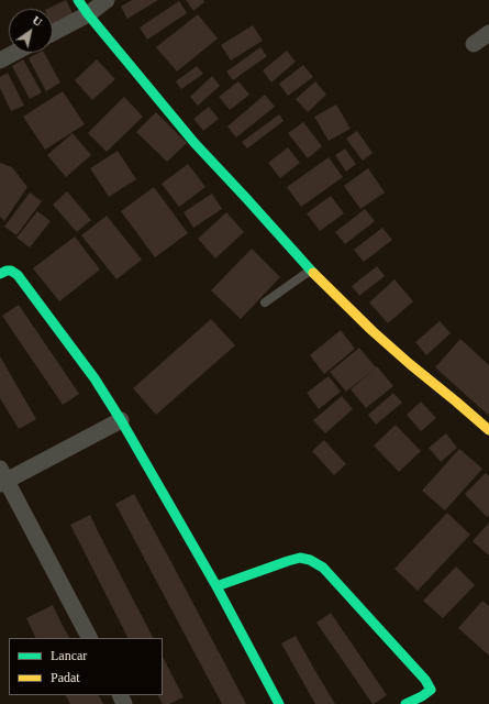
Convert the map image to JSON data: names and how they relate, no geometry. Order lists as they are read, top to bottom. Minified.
{"legend":["Lancar","Padat"],"north":"top right"}
